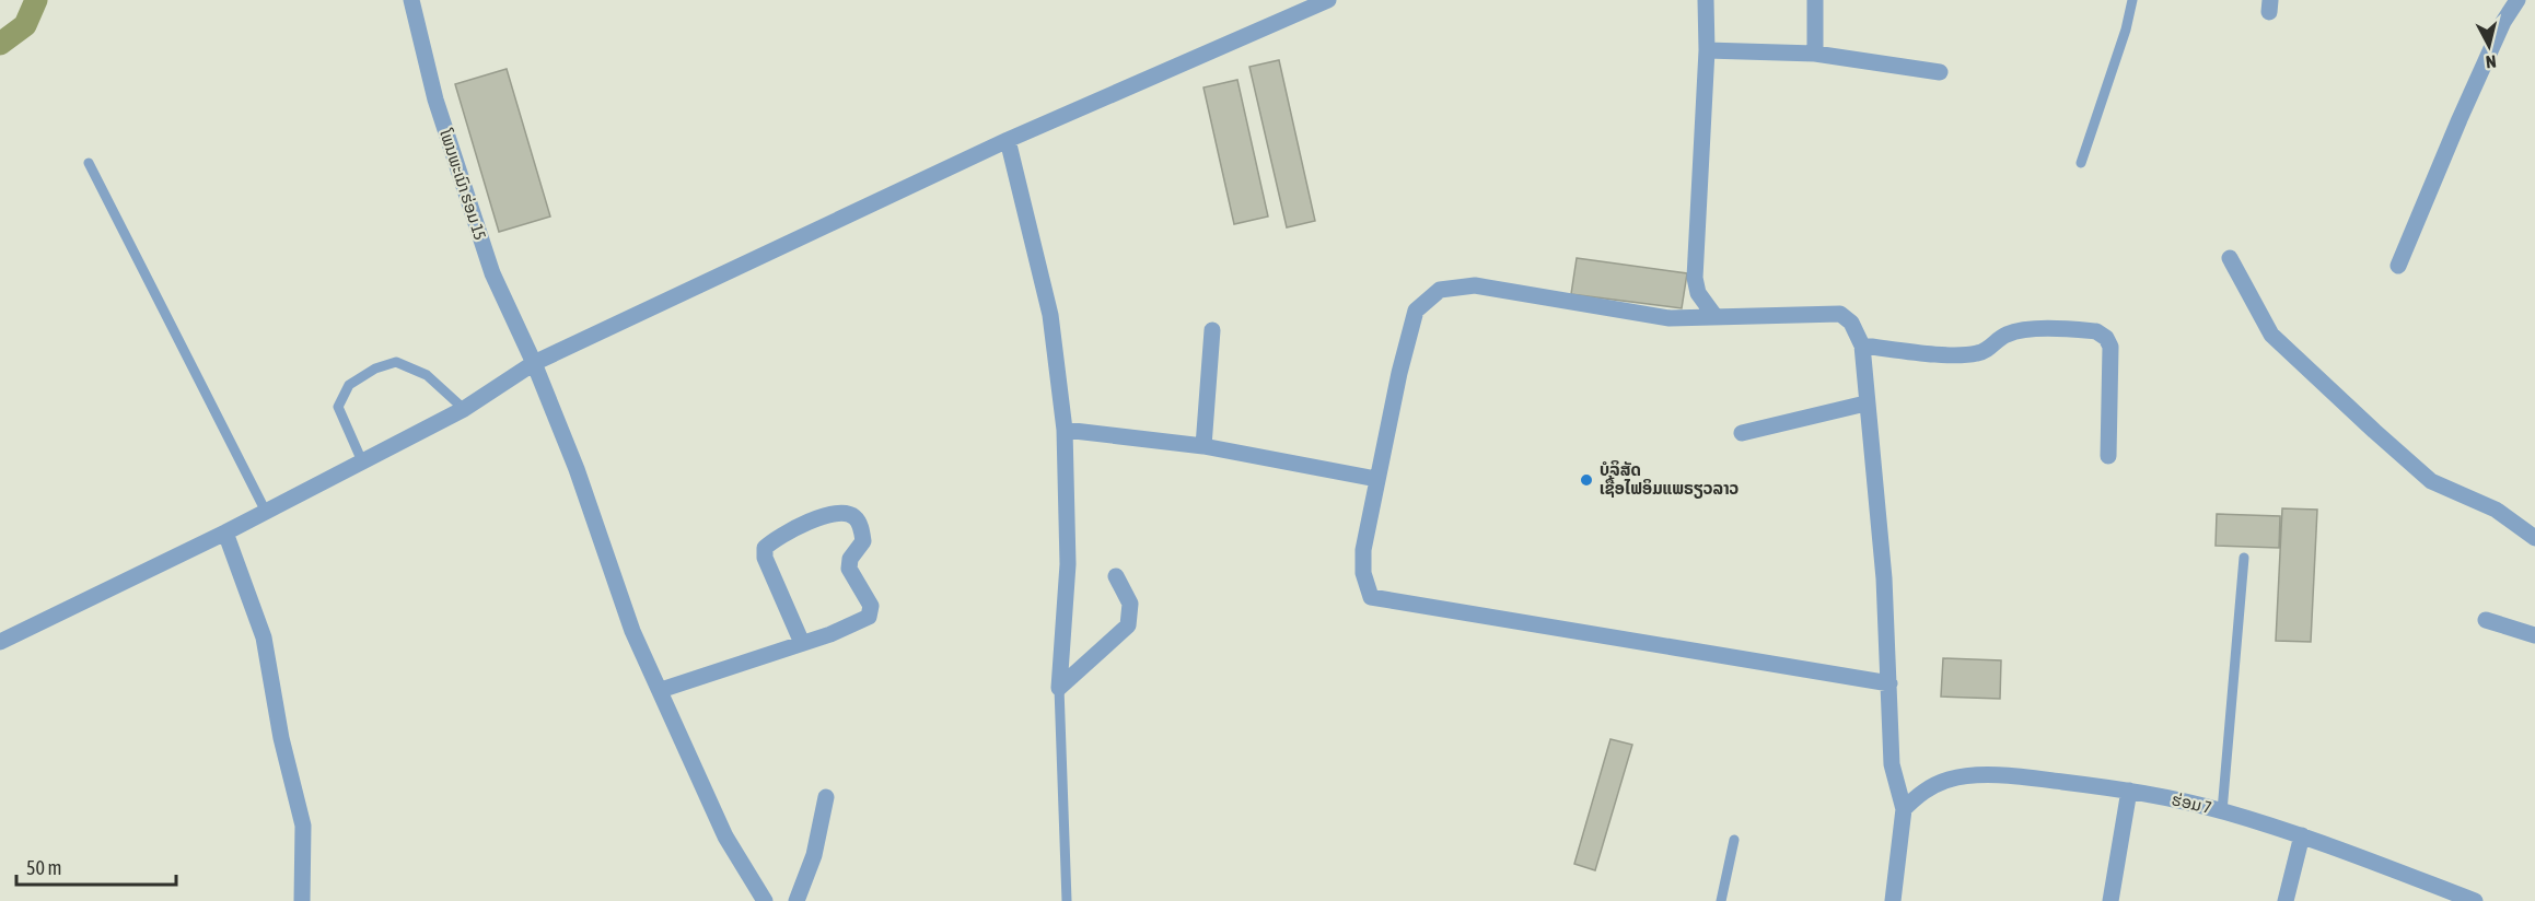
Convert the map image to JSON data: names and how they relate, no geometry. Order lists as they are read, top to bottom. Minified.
{"streets":{"street":["ໂພນພະເນົາ ຮ່ອມ 15","ຮ່ອມ 7"]},"places":["ບໍລິສັດ ເຊື້ອໄຟອິມແພຣຽວລາວ"],"scale_bar":"50 m","north":"bottom"}
